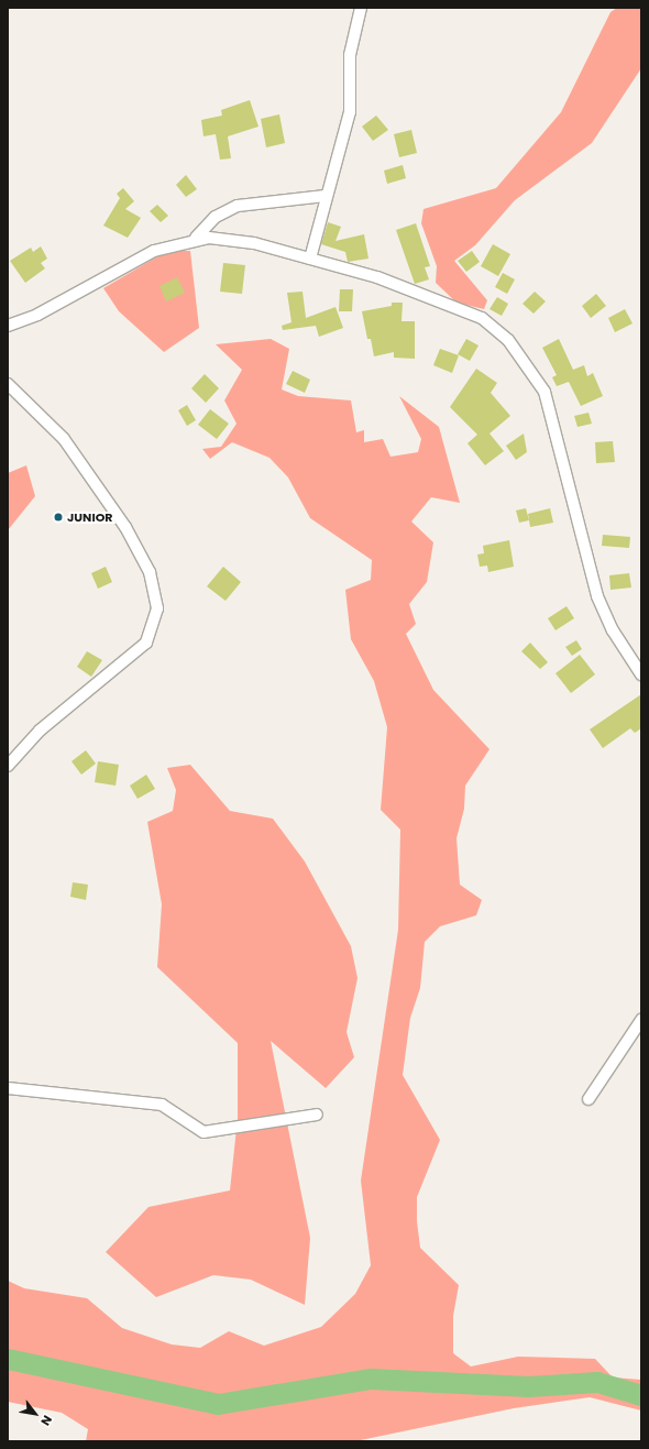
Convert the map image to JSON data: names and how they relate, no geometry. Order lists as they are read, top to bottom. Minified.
{"places":["JUNIOR"],"north":"bottom right"}
